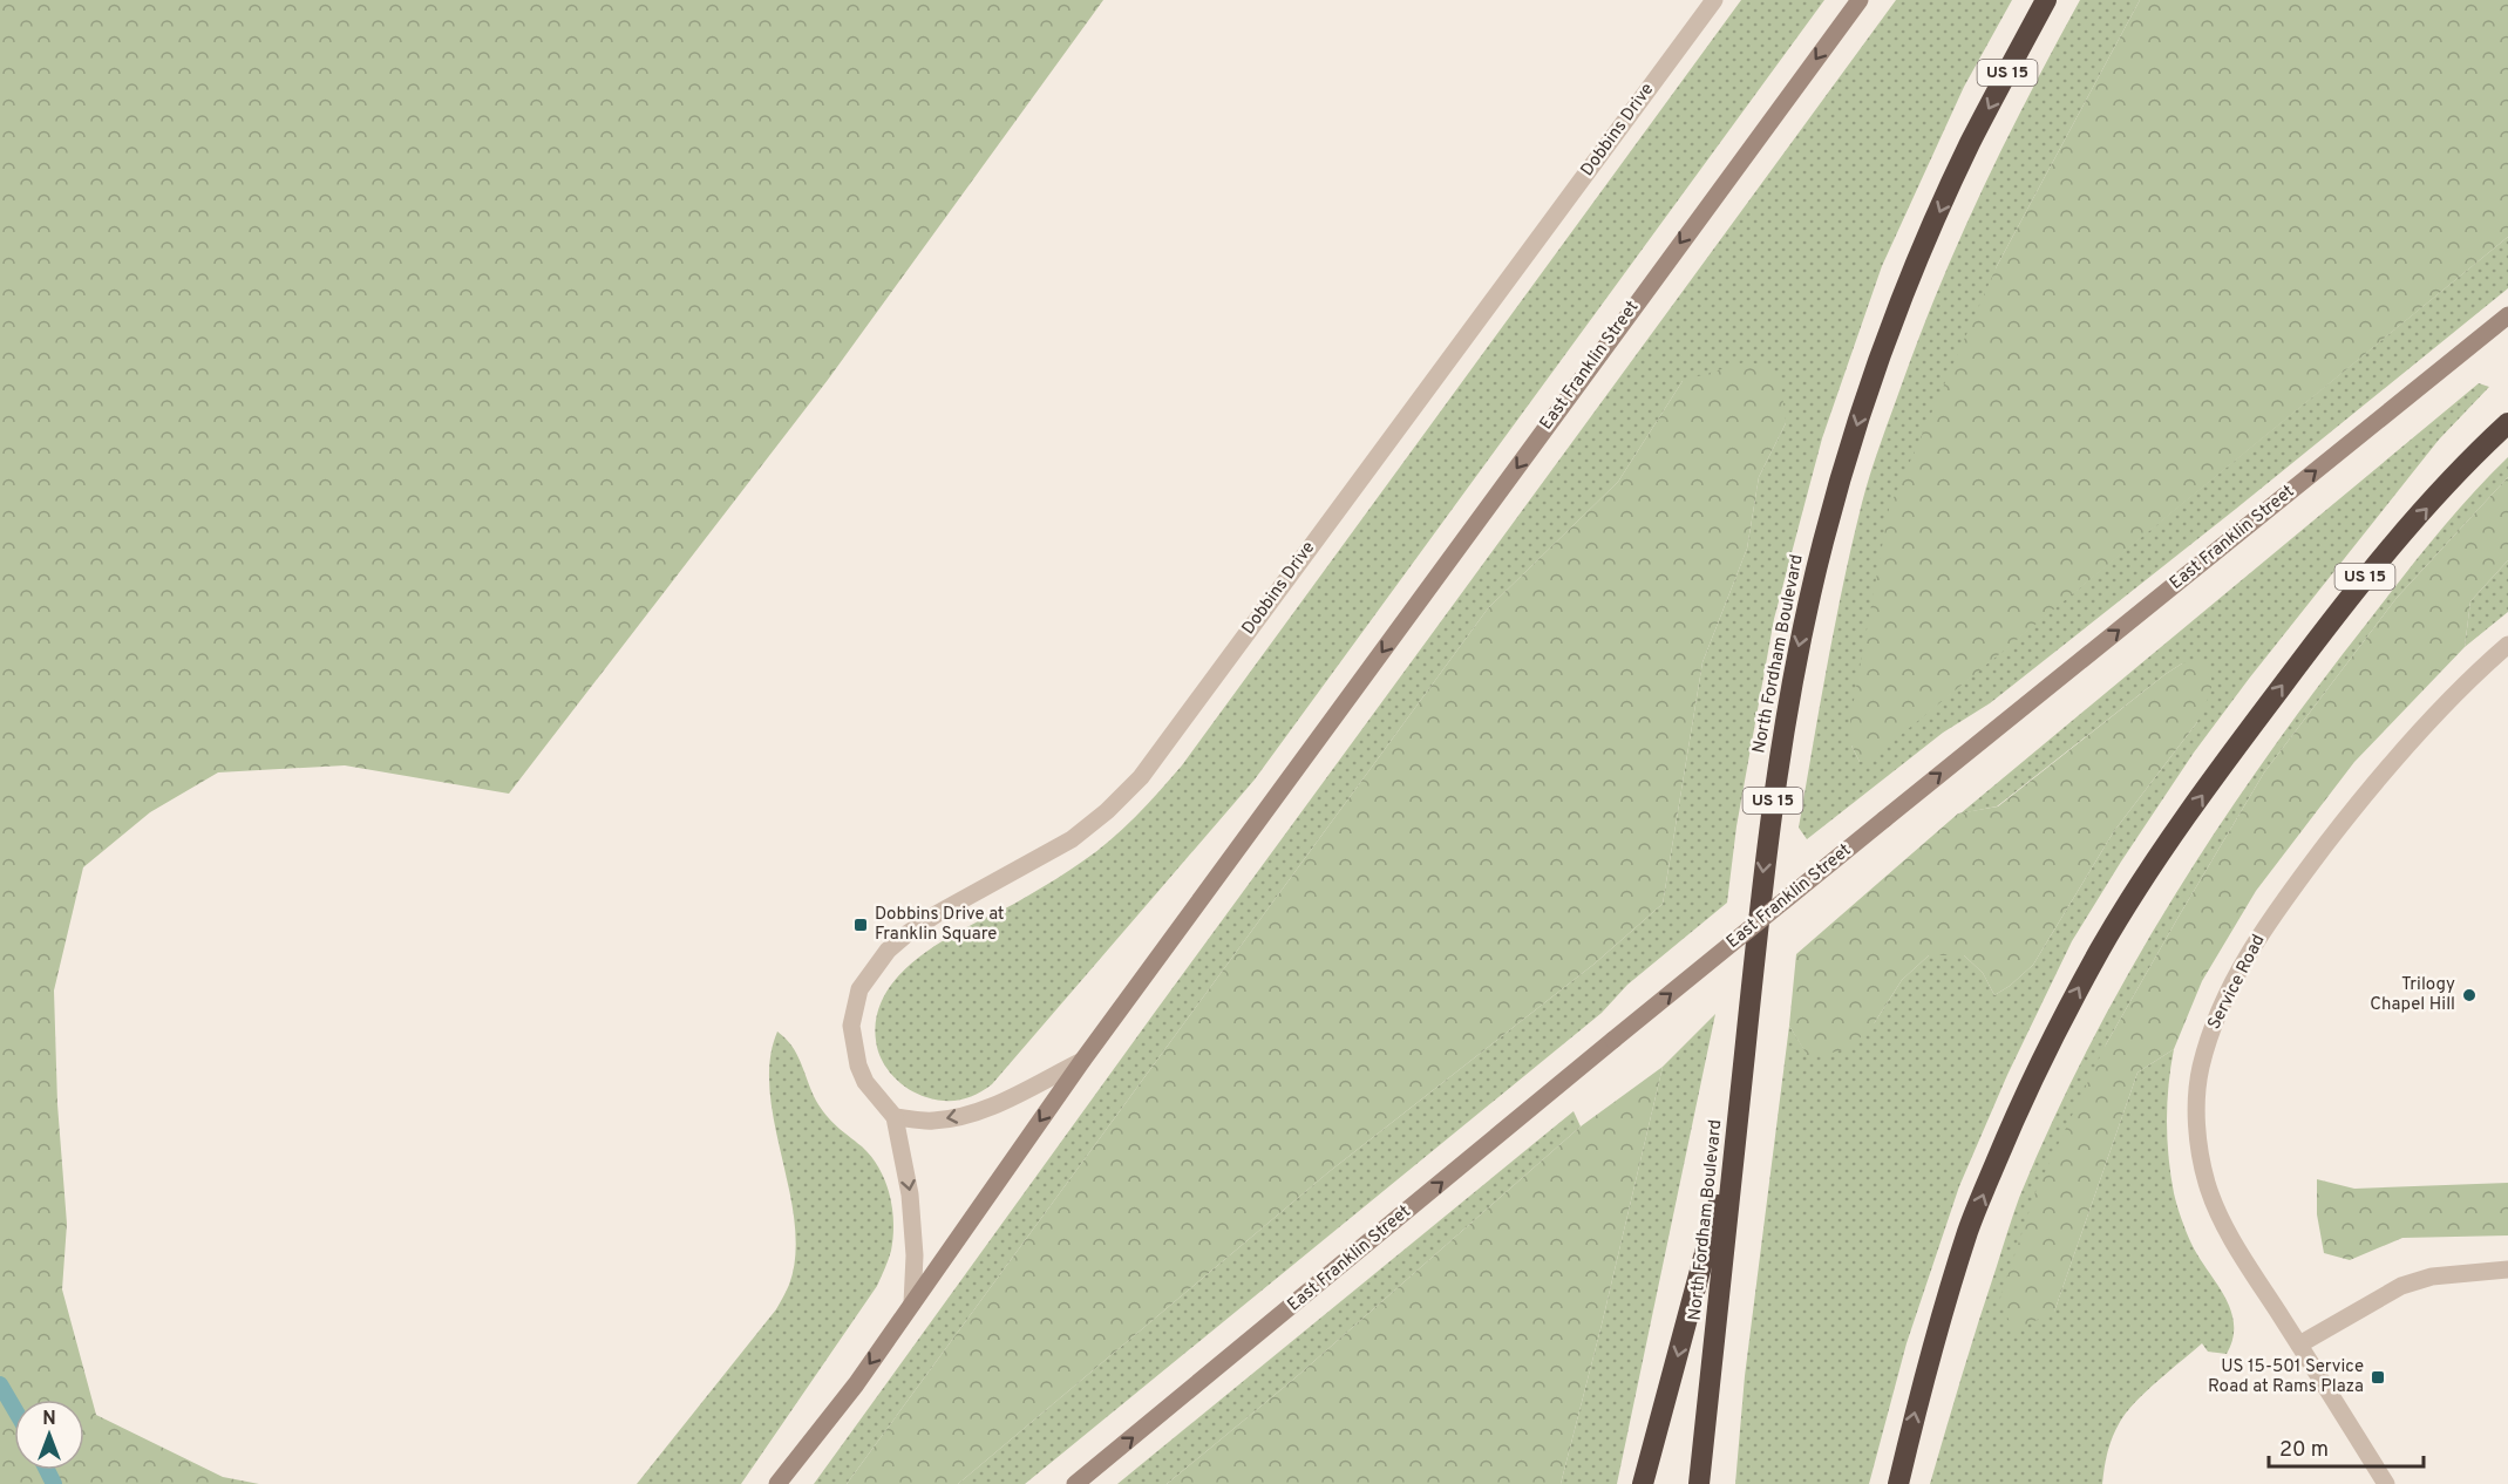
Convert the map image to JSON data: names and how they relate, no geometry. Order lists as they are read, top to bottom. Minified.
{"streets":{"highway":["US 15","North Fordham Boulevard"],"main road":["East Franklin Street"],"street":["Dobbins Drive","Service Road"]},"crossings":[["Dobbins Drive","East Franklin Street"]],"one_way":["North Fordham Boulevard"],"places":{"transit":["Dobbins Drive at Franklin Square","US 15-501 Service Road at Rams Plaza"],"other":["Trilogy Chapel Hill"]},"scale_bar":"20 m","north":"top"}
